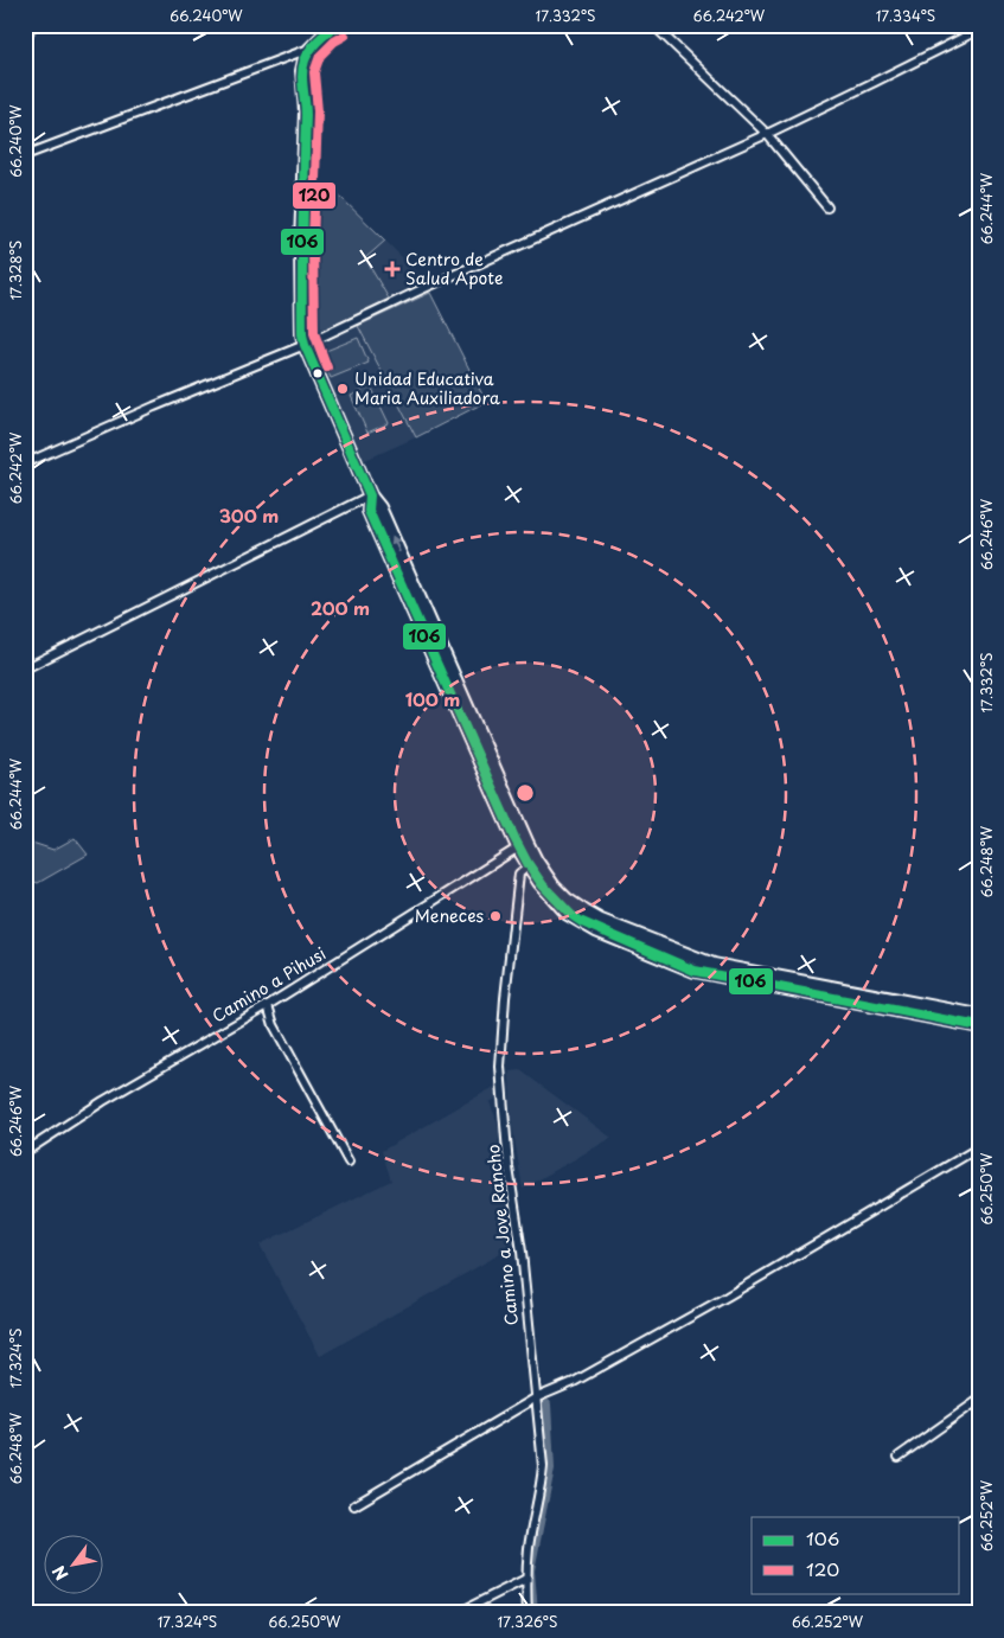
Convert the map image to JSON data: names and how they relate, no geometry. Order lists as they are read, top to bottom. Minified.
{"streets":{"street":["Camino a Pihusi","Camino a Jove Rancho"]},"places":{"health":["Centro de Salud Apote"],"other":["Unidad Educativa Maria Auxiliadora","Meneces"]},"lines":["transit line 106","transit line 120"],"legend":["106","120"],"north":"bottom left","coordinates":["66.240°W","17.332°S","66.242°W","17.334°S","66.244°W","17.328°S","66.246°W","66.248°W","66.250°W","17.324°S","66.252°W","17.326°S"],"rings":["300 m","200 m","100 m"]}
